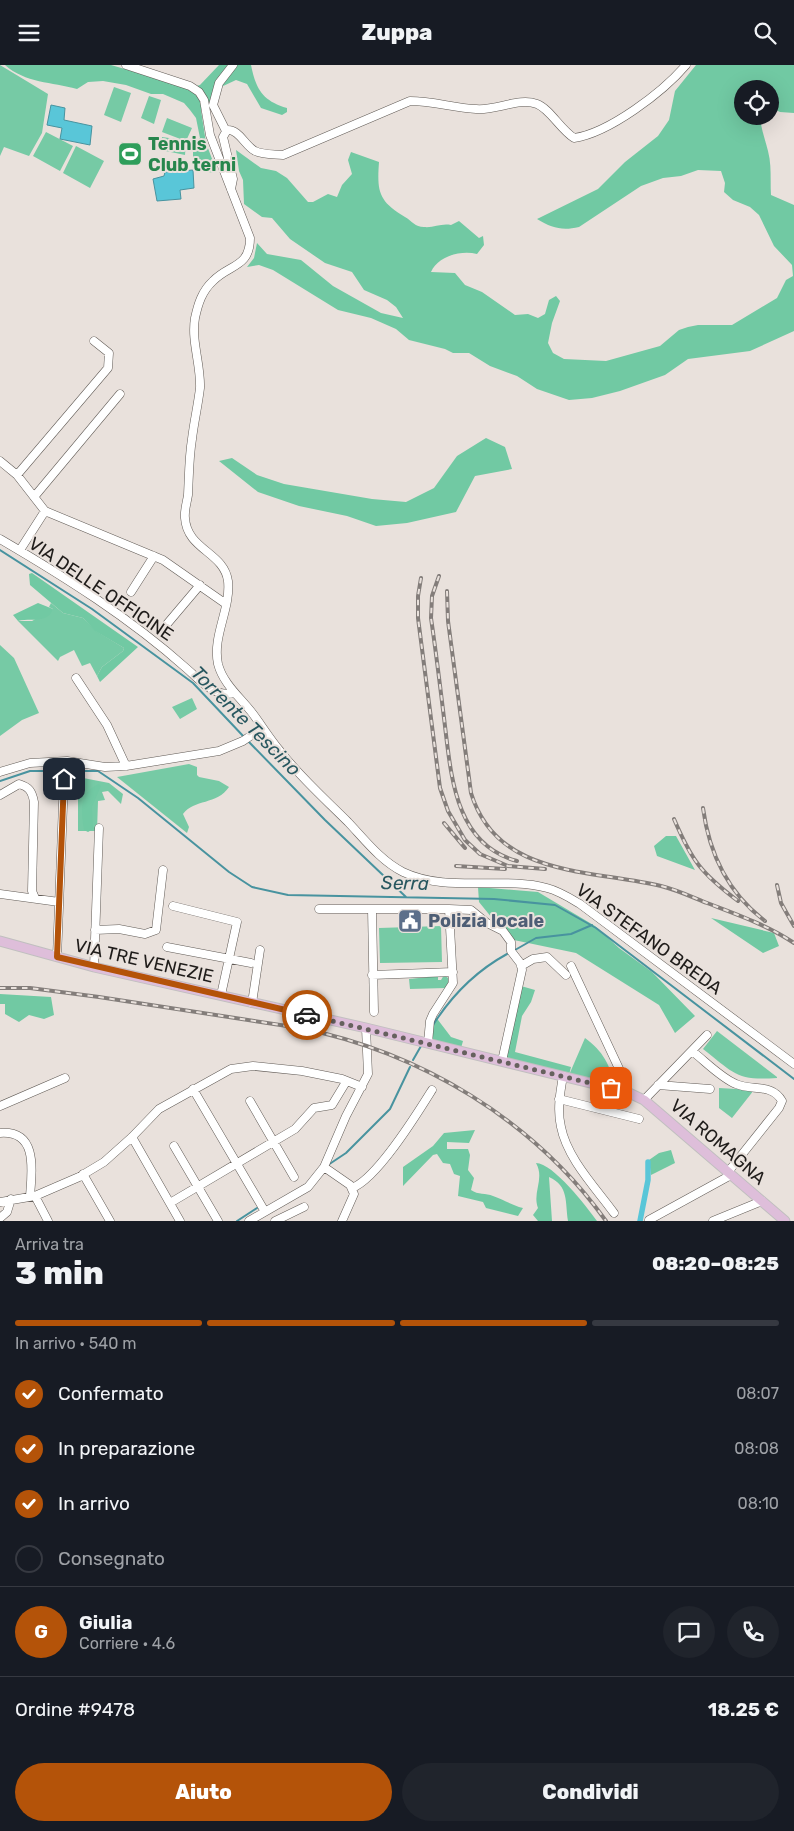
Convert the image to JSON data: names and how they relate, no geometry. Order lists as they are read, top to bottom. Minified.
{"streets":{"main road":["VIA TRE VENEZIE","VIA ROMAGNA"],"street":["VIA DELLE OFFICINE","VIA STEFANO BREDA"]},"crossings":[["VIA DELLE OFFICINE","VIA STEFANO BREDA"],["VIA TRE VENEZIE","VIA ROMAGNA"]],"water":["Torrente Tescino","Serra"],"places":{"sports":["Tennis Club terni"],"public building":["Polizia locale"]},"page":{"header":"Zuppa","heading":["3 min","Arriva tra","08:20–08:25"],"panel":["Giulia","Corriere · 4.6","Ordine #9478","18.25 €"],"bar":"In arrivo · 540 m","list":[["Confermato","08:07"],["In preparazione","08:08"],["In arrivo","08:10"],"Consegnato"],"round":"G","buttons":["Aiuto","Condividi"]}}
